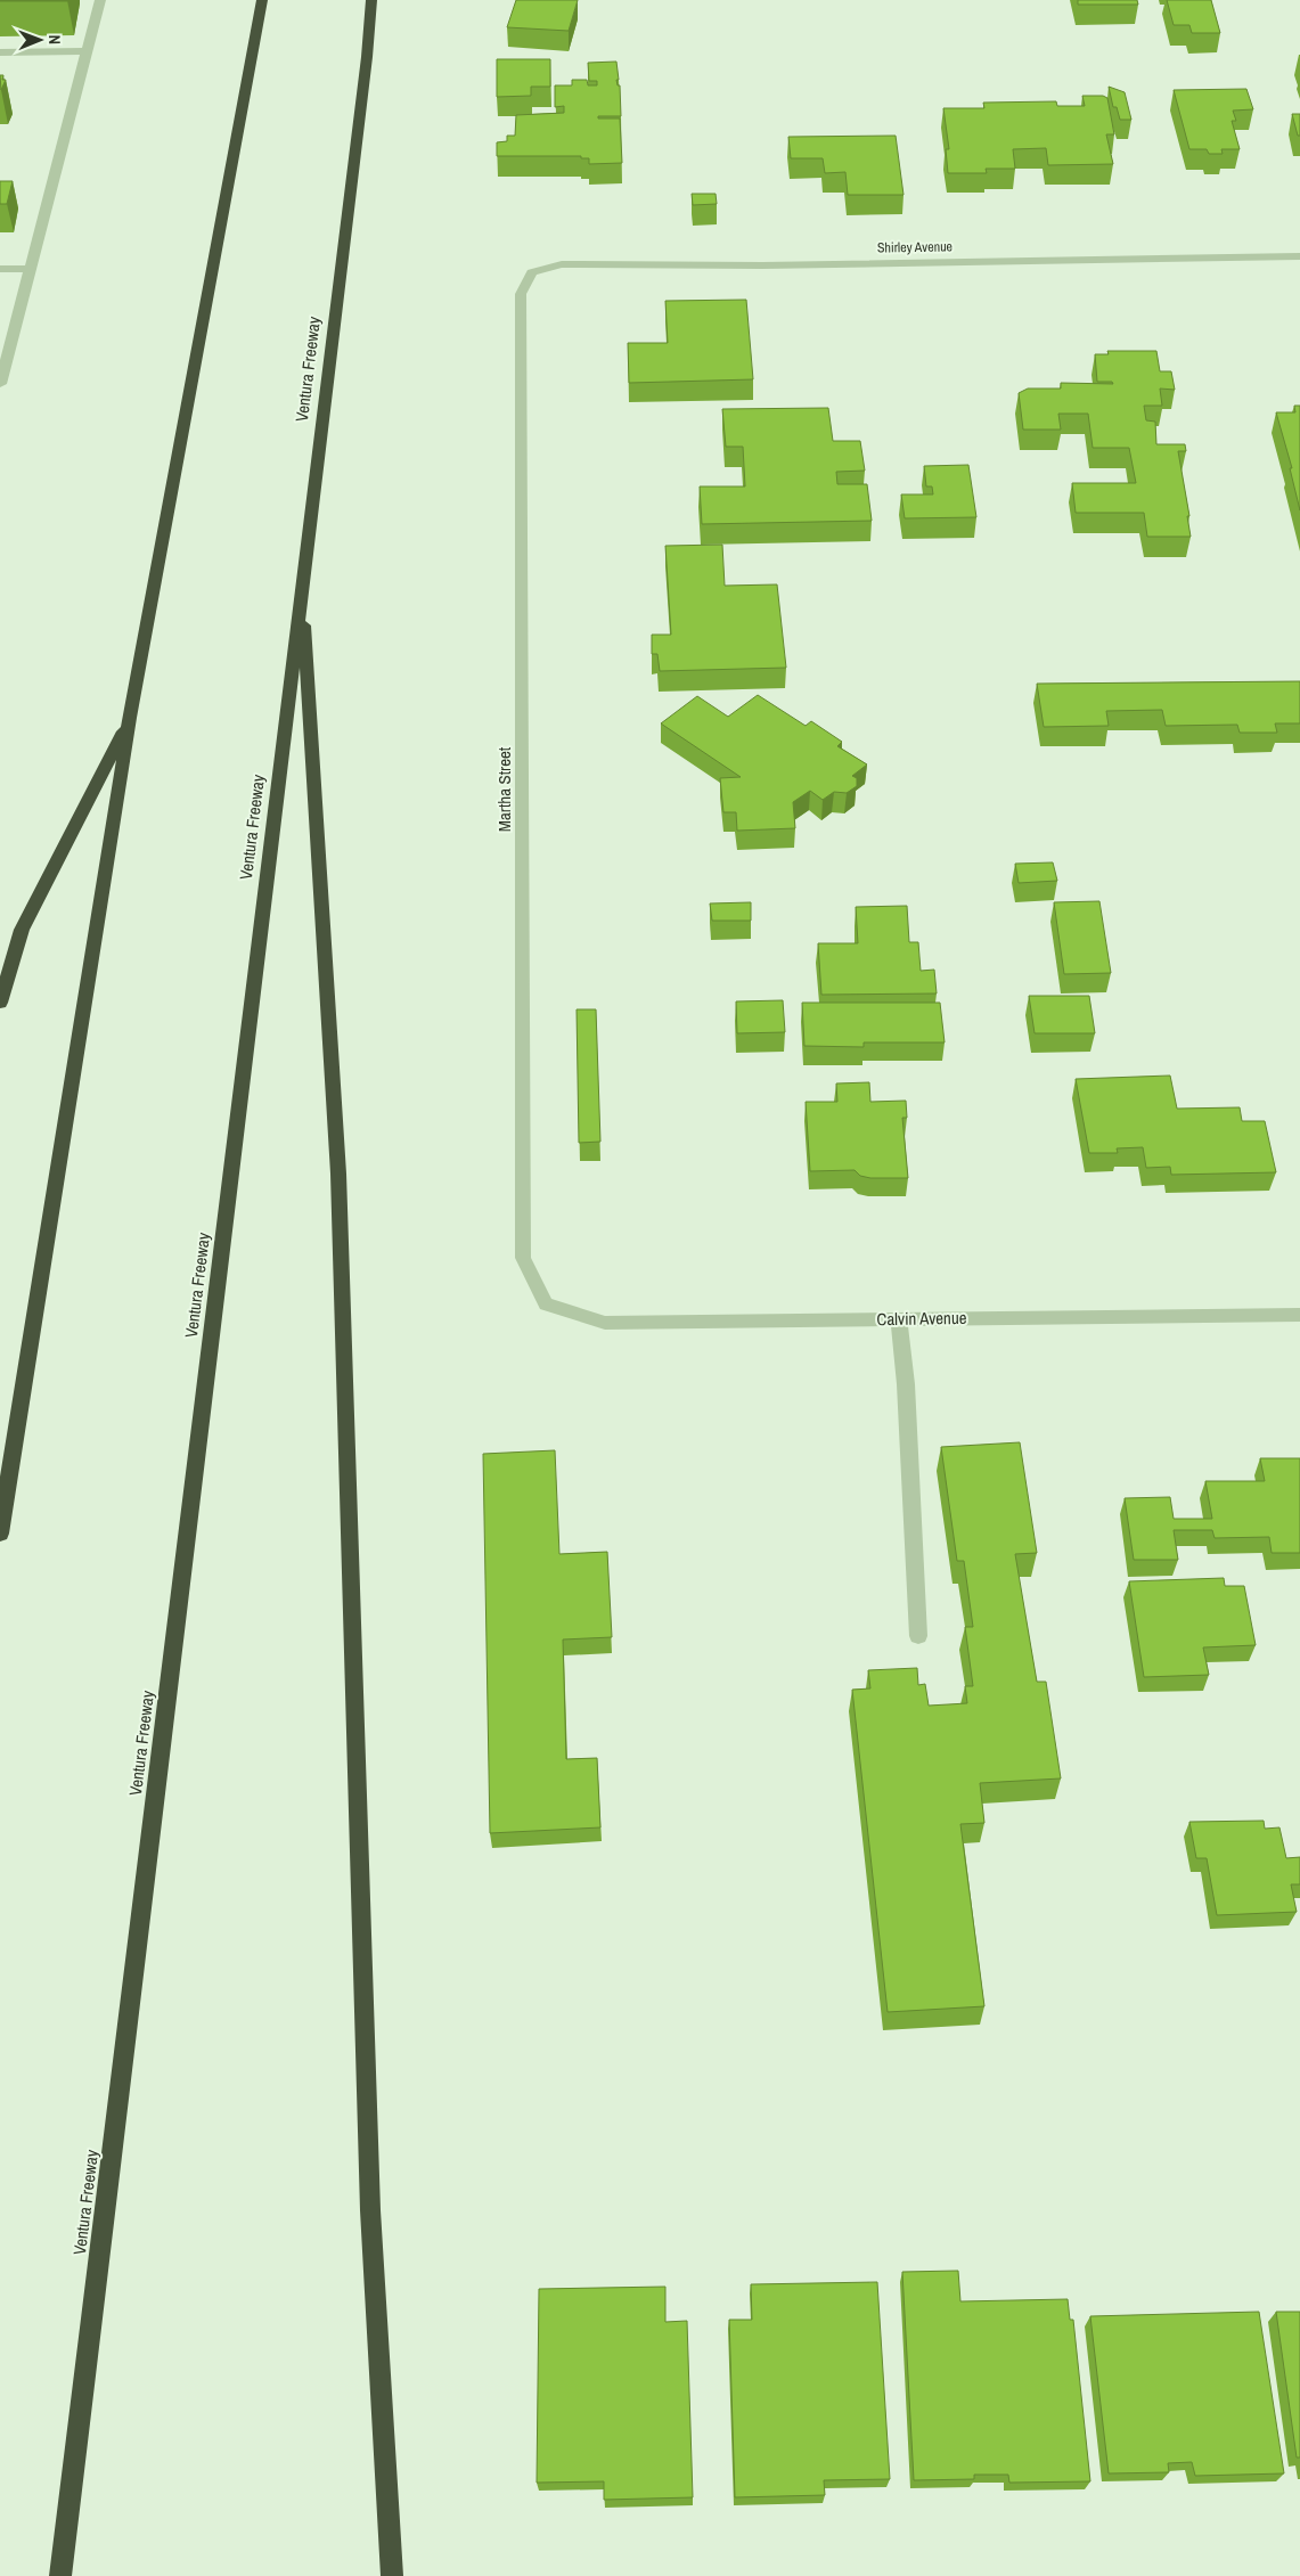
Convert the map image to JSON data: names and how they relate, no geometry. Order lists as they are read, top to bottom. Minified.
{"streets":{"highway":["Ventura Freeway"],"street":["Shirley Avenue","Martha Street","Calvin Avenue"]},"crossings":[["Shirley Avenue","Martha Street"],["Martha Street","Calvin Avenue"]],"north":"right"}
